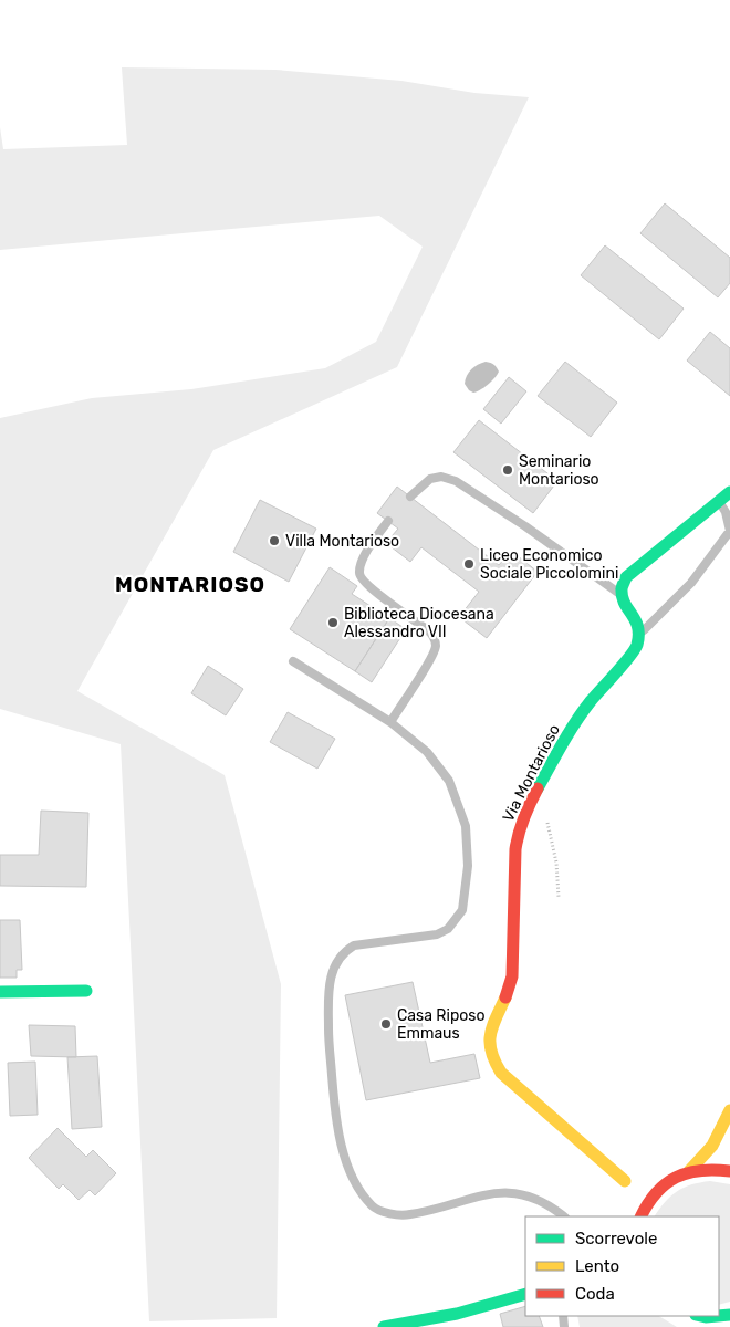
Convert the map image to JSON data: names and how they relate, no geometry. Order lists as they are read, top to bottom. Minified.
{"streets":{"street":["Via Montarioso"]},"districts":["MONTARIOSO"],"places":["Seminario Montarioso","Villa Montarioso","Liceo Economico Sociale Piccolomini","Biblioteca Diocesana Alessandro VII","Casa Riposo Emmaus"],"legend":["Scorrevole","Lento","Coda"]}
